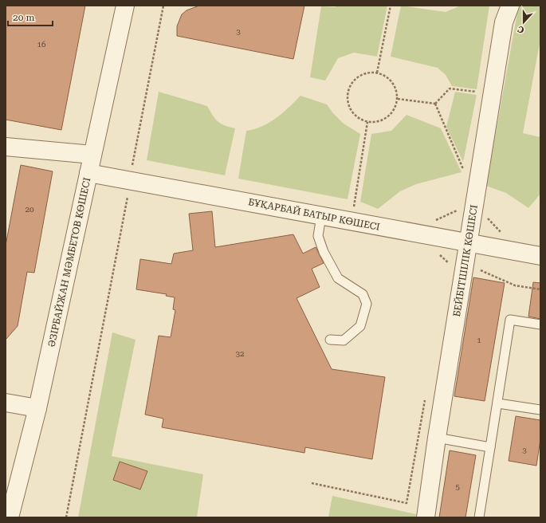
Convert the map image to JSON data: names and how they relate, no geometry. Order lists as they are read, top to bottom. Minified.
{"streets":{"street":["БҰҚАРБАЙ БАТЫР КӨШЕСІ","БЕЙБІТШІЛІК КӨШЕСІ","ӘЗІРБАЙЖАН МӘМБЕТОВ КӨШЕСІ"]},"crossings":[["БҰҚАРБАЙ БАТЫР КӨШЕСІ","БЕЙБІТШІЛІК КӨШЕСІ"],["БҰҚАРБАЙ БАТЫР КӨШЕСІ","ӘЗІРБАЙЖАН МӘМБЕТОВ КӨШЕСІ"]],"house_numbers":["3","16","20","1","32","3","5"],"scale_bar":"20 m","north":"bottom"}
